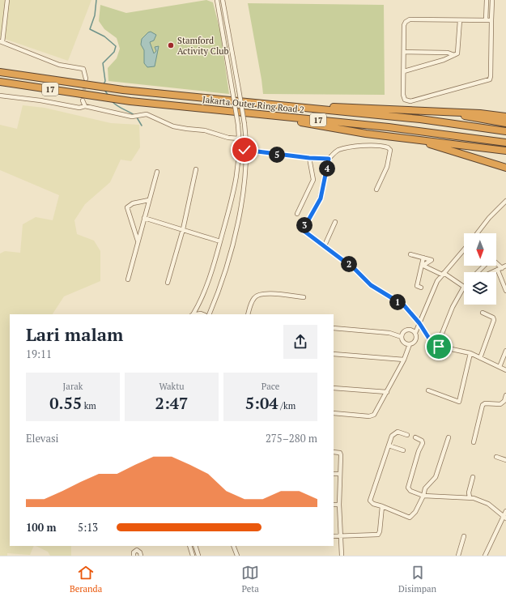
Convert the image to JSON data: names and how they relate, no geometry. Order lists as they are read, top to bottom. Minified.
{"streets":{"highway":["17","Jakarta Outer Ring Road 2"]},"places":["Stamford Activity Club"],"north":"bottom","page":{"pins":["5","4","3","2","1"],"heading":["Lari malam","19:11"],"stats":[["Jarak","0.55 km"],["Waktu","2:47"],["Pace","5:04 /km"]],"chart":["Elevasi","275–280 m"],"list":[{"name":"100 m","note":"5:13"}],"tabs":["Beranda","Peta","Disimpan"]}}
